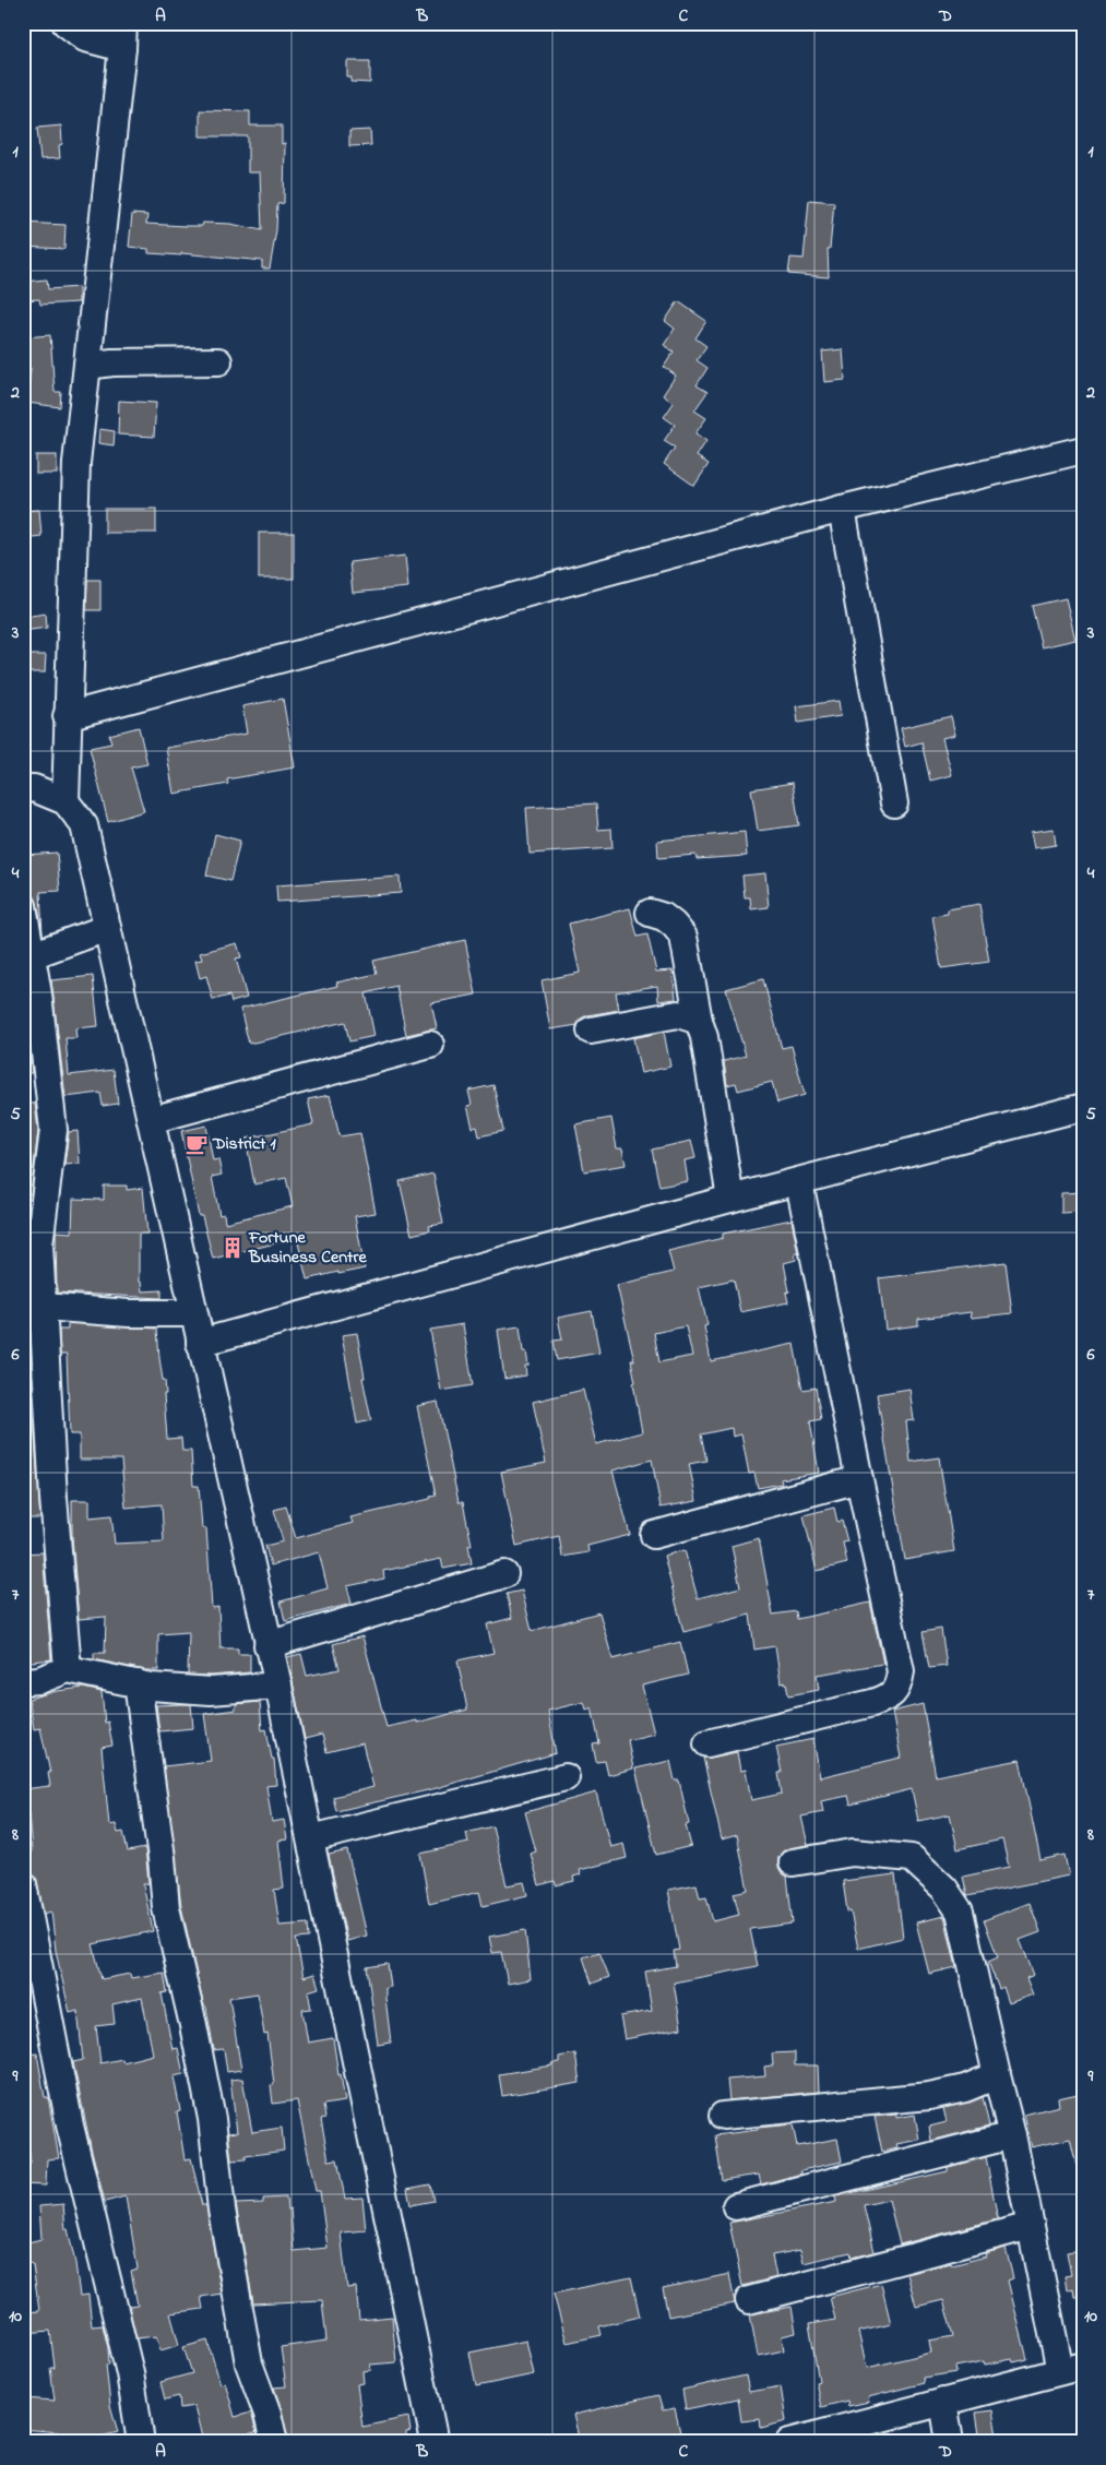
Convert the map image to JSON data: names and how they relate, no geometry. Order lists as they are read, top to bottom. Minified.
{"places":{"cafe":["District 1"],"building":["Fortune Business Centre"]},"grid":{"columns":["A","B","C","D"],"rows":["1","2","3","4","5","6","7","8","9","10"]}}
